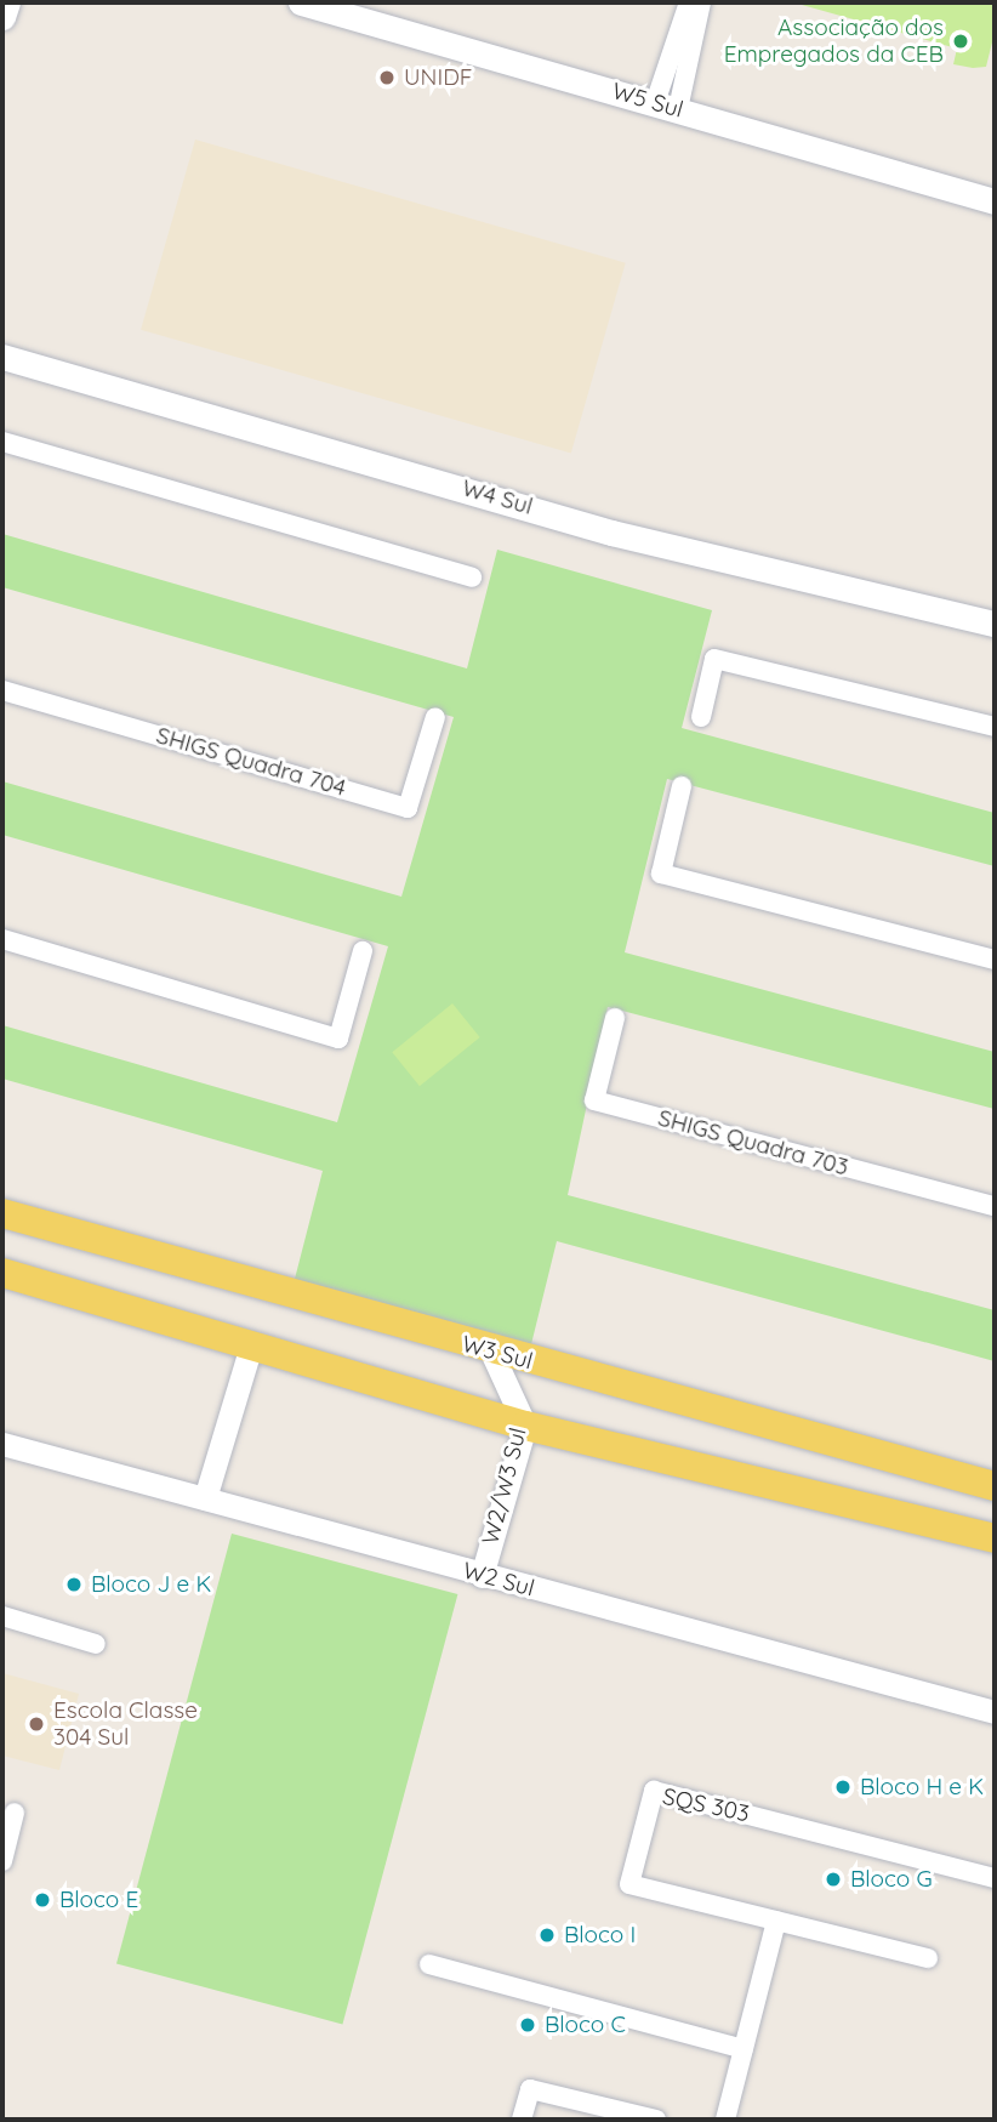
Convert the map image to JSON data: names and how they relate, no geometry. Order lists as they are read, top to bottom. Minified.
{"streets":{"main road":["W5 Sul","W4 Sul","W3 Sul"],"street":["SHIGS Quadra 704","SHIGS Quadra 703","W2/W3 Sul","W2 Sul","SQS 303"]},"crossings":[["W3 Sul","W2/W3 Sul"],["W2/W3 Sul","W2 Sul"]],"places":["Associação dos Empregados da CEB","UNIDF","Bloco J e K","Escola Classe 304 Sul","Bloco H e K","Bloco G","Bloco E","Bloco I","Bloco C"]}
